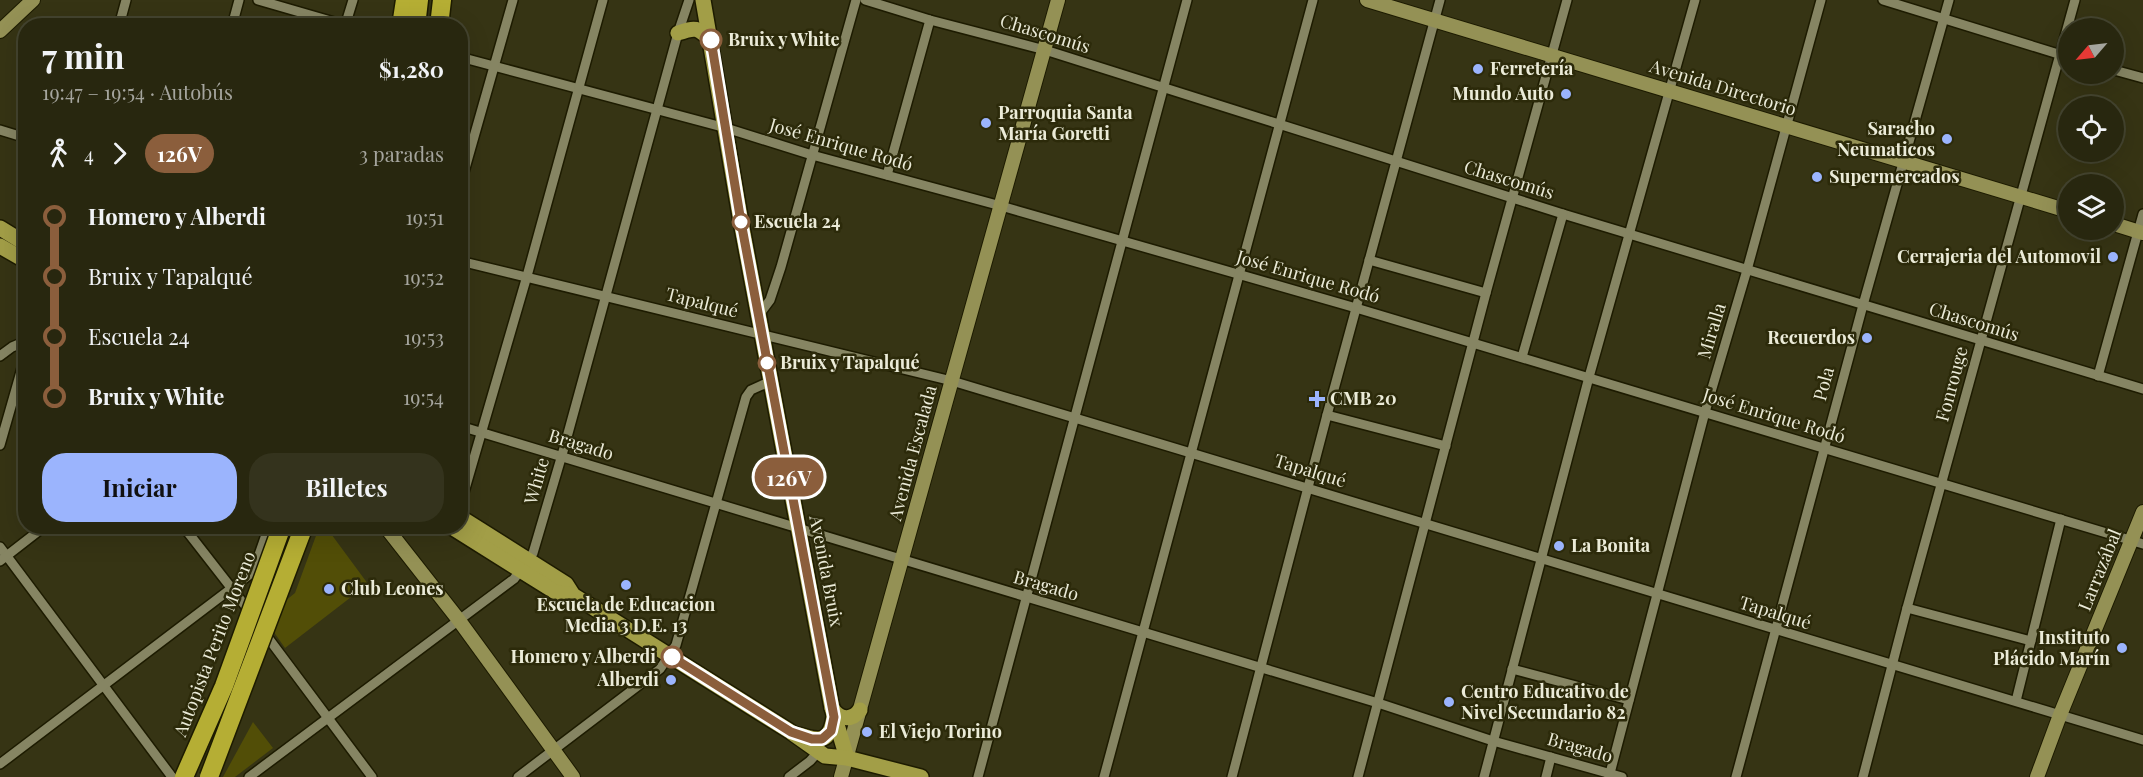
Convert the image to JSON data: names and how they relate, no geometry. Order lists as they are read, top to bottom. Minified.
{"streets":{"highway":["Autopista Perito Moreno"],"main road":["Avenida Bruix"],"street":["Chascomús","Avenida Directorio","José Enrique Rodó","Tapalqué","Miralla","Pola","Fonrouge","Bragado","Avenida Escalada","White","Larrazábal"]},"crossings":[["Chascomús","Miralla"],["Chascomús","Pola"],["Chascomús","Fonrouge"],["Chascomús","Avenida Escalada"],["Avenida Directorio","Miralla"],["Avenida Directorio","Pola"],["Avenida Directorio","Fonrouge"],["José Enrique Rodó","Miralla"],["José Enrique Rodó","Pola"],["José Enrique Rodó","Fonrouge"],["José Enrique Rodó","Avenida Escalada"],["José Enrique Rodó","White"],["José Enrique Rodó","Larrazábal"],["José Enrique Rodó","Avenida Bruix"],["Tapalqué","Miralla"],["Tapalqué","Pola"],["Tapalqué","Fonrouge"],["Tapalqué","Avenida Escalada"],["Tapalqué","White"],["Tapalqué","Larrazábal"],["Tapalqué","Avenida Bruix"],["Miralla","Bragado"],["Bragado","Avenida Escalada"],["Bragado","White"],["Bragado","Avenida Bruix"],["Avenida Escalada","Avenida Bruix"]],"places":{"other":["Bruix y White","Ferretería","Mundo Auto","Parroquia Santa María Goretti","Saracho Neumaticos","Supermercados","Escuela 24","Cerrajeria del Automovil","Recuerdos","Bruix y Tapalqué","La Bonita","Escuela de Educacion Media 3 D.E. 13","Club Leones","Instituto Plácido Marín","Homero y Alberdi","Alberdi","Centro Educativo de Nivel Secundario 82","El Viejo Torino"],"health":["CMB 20"]},"lines":["bus line 126V"],"north":"bottom left","page":{"on_map":"126V","heading":["7 min","19:47 – 19:54 · Autobús","$1,280"],"legs":["4","126V","3 paradas"],"list":[{"name":"Homero y Alberdi","value":"19:51"},{"name":"Bruix y Tapalqué","value":"19:52"},{"name":"Escuela 24","value":"19:53"},{"name":"Bruix y White","value":"19:54"}],"buttons":["Iniciar","Billetes"]}}
